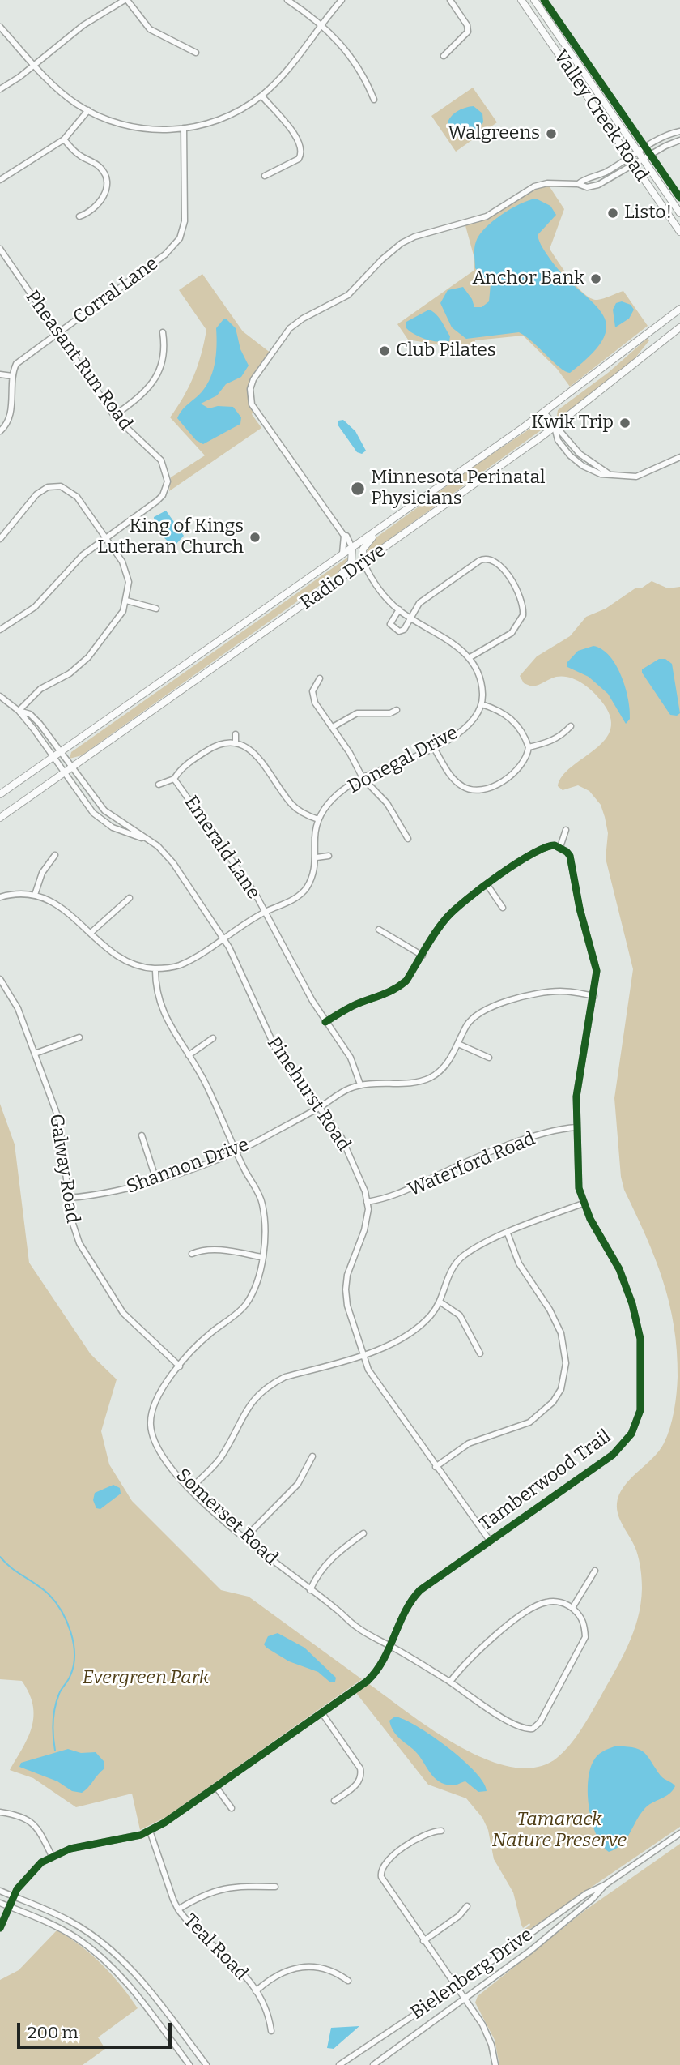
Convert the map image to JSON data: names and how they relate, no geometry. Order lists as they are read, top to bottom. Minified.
{"streets":{"main road":["Valley Creek Road","Radio Drive"],"street":["Corral Lane","Pheasant Run Road","Donegal Drive","Emerald Lane","Pinehurst Road","Waterford Road","Shannon Drive","Galway Road","Tamberwood Trail","Somerset Road","Teal Road","Bielenberg Drive"]},"crossings":[["Corral Lane","Pheasant Run Road"],["Radio Drive","Pinehurst Road"],["Emerald Lane","Shannon Drive"],["Pinehurst Road","Waterford Road"],["Pinehurst Road","Shannon Drive"],["Pinehurst Road","Tamberwood Trail"],["Waterford Road","Tamberwood Trail"],["Shannon Drive","Galway Road"],["Shannon Drive","Tamberwood Trail"],["Shannon Drive","Somerset Road"],["Galway Road","Somerset Road"],["Tamberwood Trail","Somerset Road"],["Tamberwood Trail","Teal Road"]],"parks":["Evergreen Park","Tamarack Nature Preserve"],"places":["Walgreens","Listo!","Anchor Bank","Club Pilates","Kwik Trip","Minnesota Perinatal Physicians","King of Kings Lutheran Church"],"scale_bar":"200 m"}
